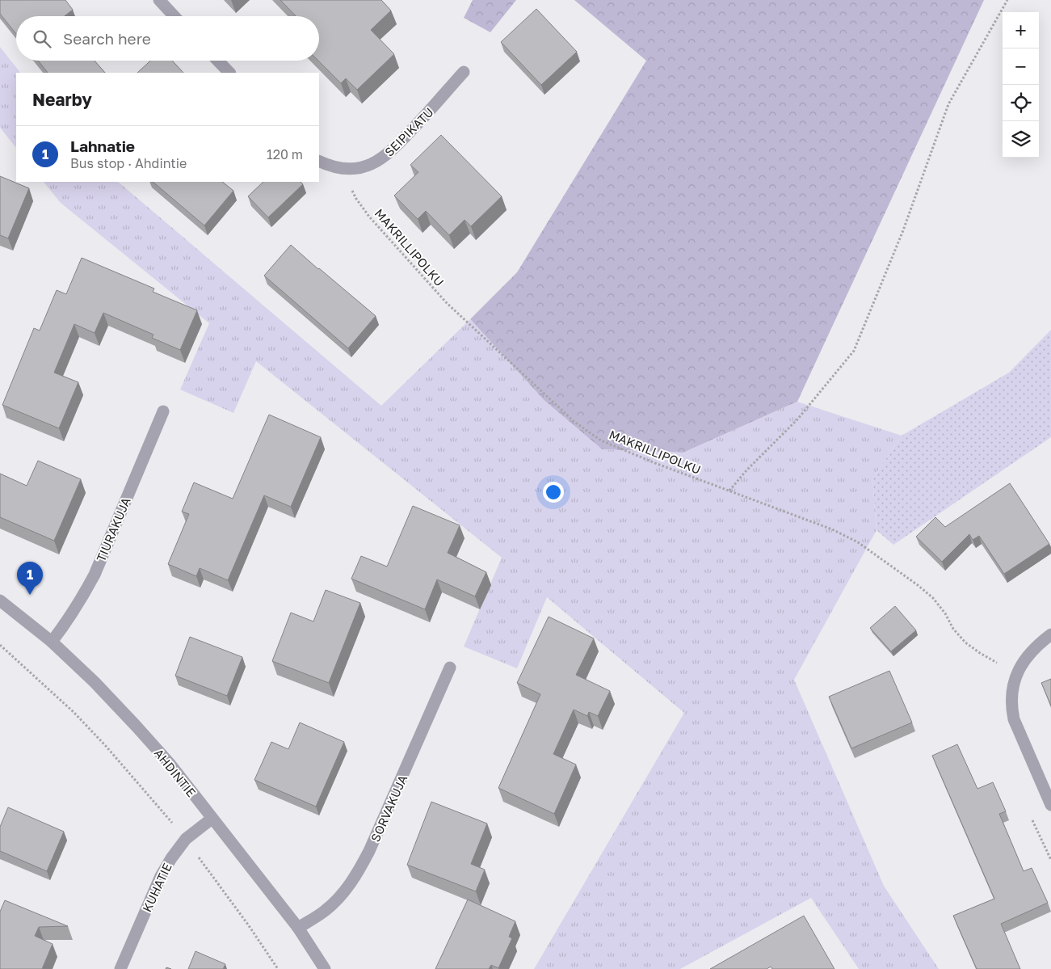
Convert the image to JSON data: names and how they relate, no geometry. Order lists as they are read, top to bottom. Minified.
{"streets":{"street":["SEIPIKATU","TIURAKUJA","AHDINTIE","SORVAKUJA","KUHATIE"],"path":["MAKRILLIPOLKU"]},"crossings":[["SEIPIKATU","MAKRILLIPOLKU"],["TIURAKUJA","AHDINTIE"],["AHDINTIE","SORVAKUJA"],["AHDINTIE","KUHATIE"]],"page":{"map_buttons":["+","−"],"search":"Search here","heading":"Nearby","list":[{"mark":"1","name":"Lahnatie","note":"Bus stop · Ahdintie","value":"120 m"}],"pins":"1"}}
